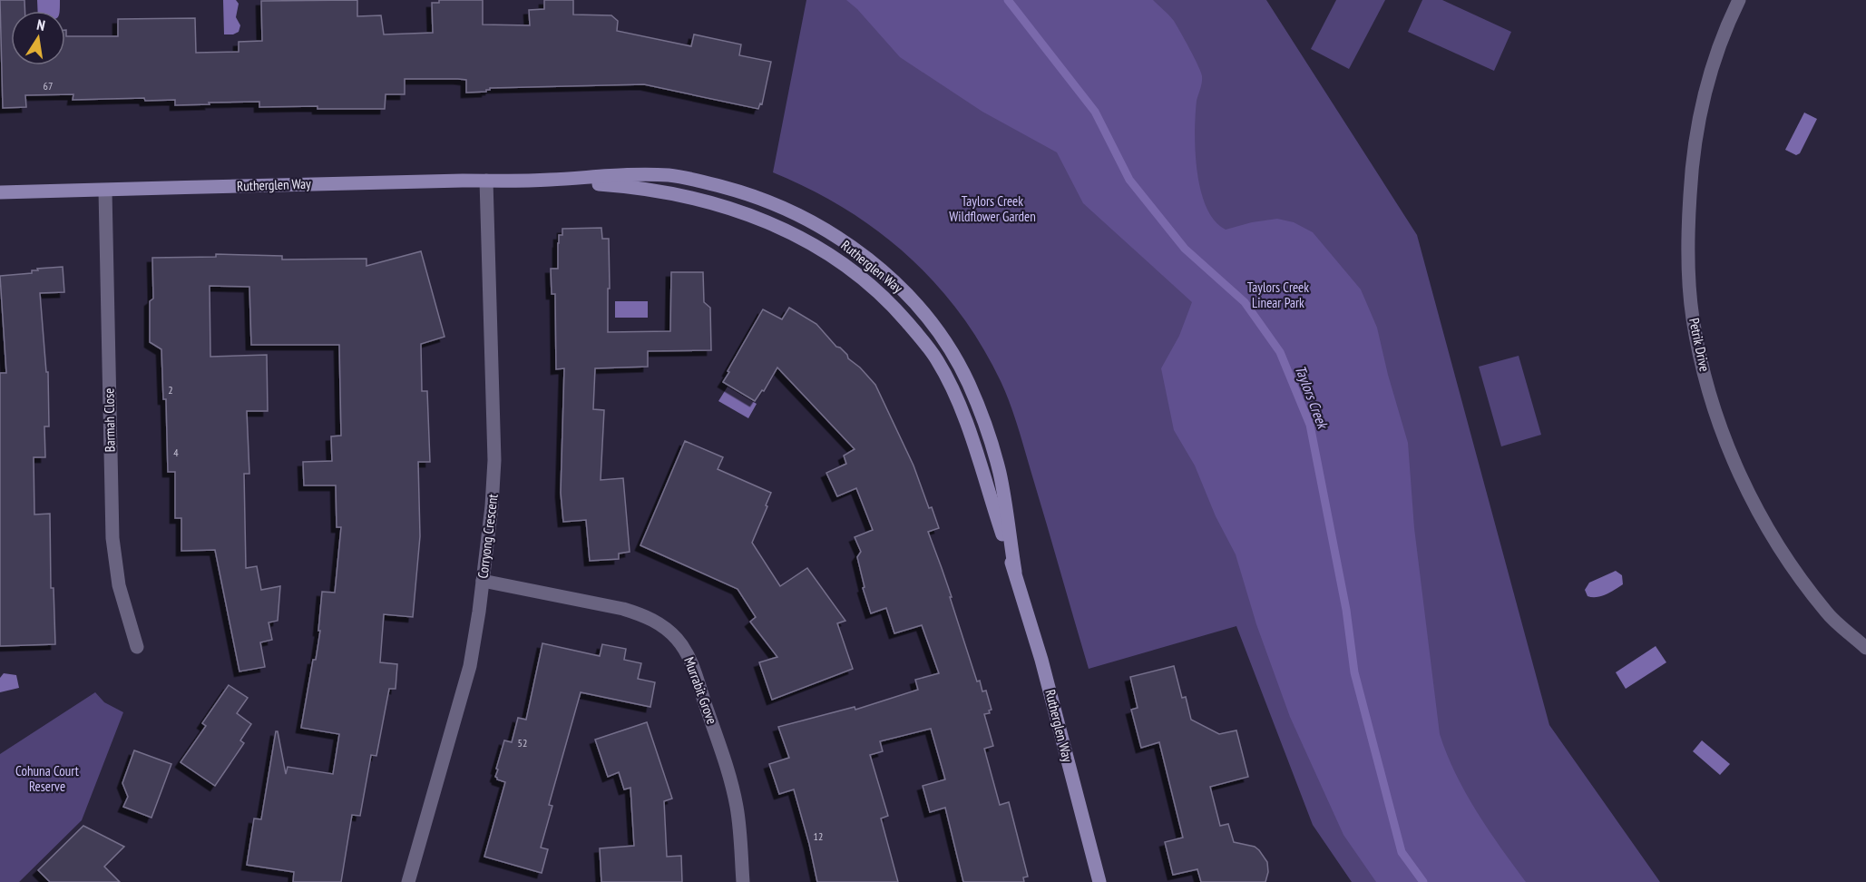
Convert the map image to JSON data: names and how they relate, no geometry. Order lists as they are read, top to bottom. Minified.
{"streets":{"street":["Rutherglen Way","Petrik Drive","Barmah Close","Corryong Crescent","Murrabit Grove"]},"crossings":[["Rutherglen Way","Barmah Close"],["Rutherglen Way","Corryong Crescent"],["Corryong Crescent","Murrabit Grove"]],"water":["Taylors Creek"],"parks":["Taylors Creek Wildflower Garden","Taylors Creek Linear Park","Cohuna Court Reserve"],"house_numbers":["67","2","4","52","12"],"north":"top"}
